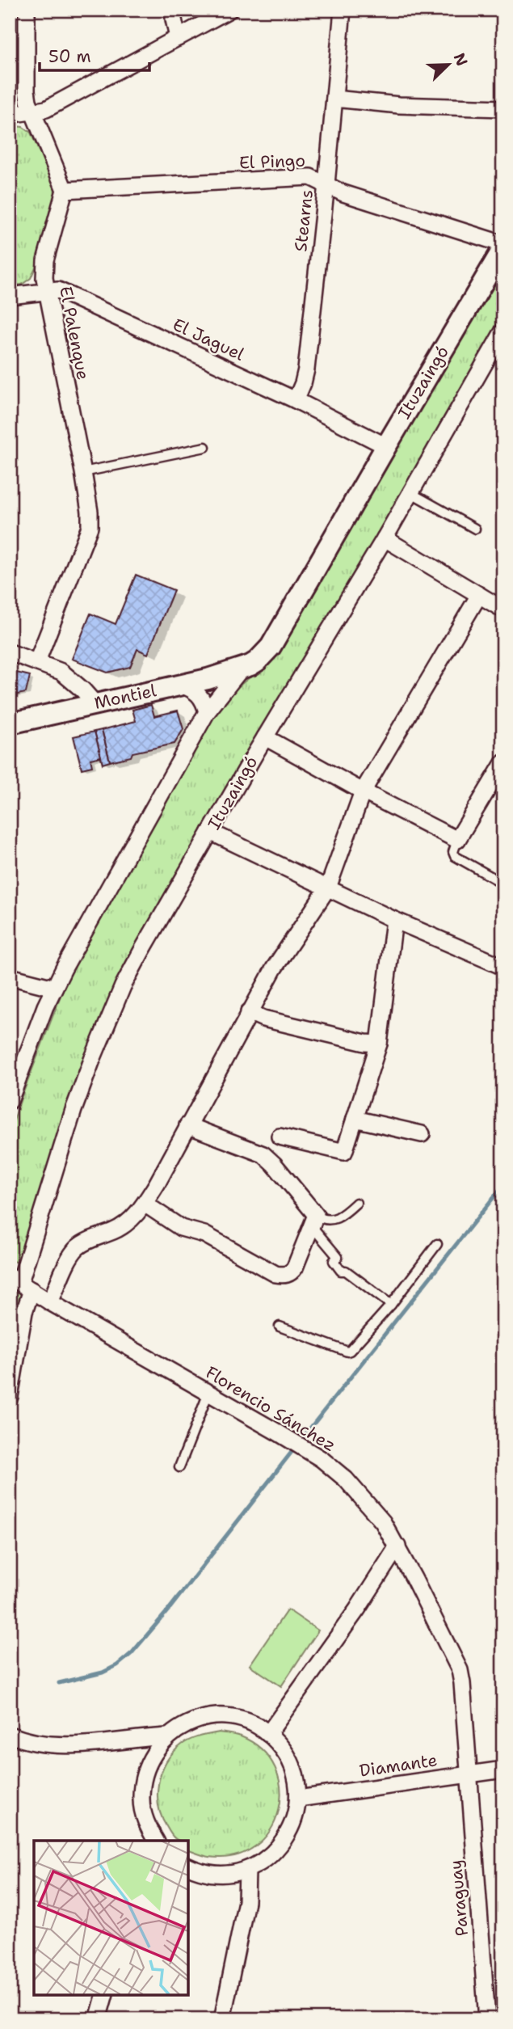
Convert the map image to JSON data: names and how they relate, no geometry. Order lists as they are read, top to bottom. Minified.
{"streets":{"street":["El Pingo","Stearns","El Palenque","El Jaguel","Ituzaingó","Montiel","Florencio Sánchez","Diamante","Paraguay"]},"crossings":[["El Pingo","Stearns"],["El Pingo","El Palenque"],["El Pingo","Ituzaingó"],["Stearns","El Jaguel"],["El Palenque","El Jaguel"],["El Jaguel","Ituzaingó"],["Ituzaingó","Montiel"],["Ituzaingó","Florencio Sánchez"],["Florencio Sánchez","Diamante"],["Florencio Sánchez","Paraguay"],["Diamante","Paraguay"]],"scale_bar":"50 m","north":"top right"}
